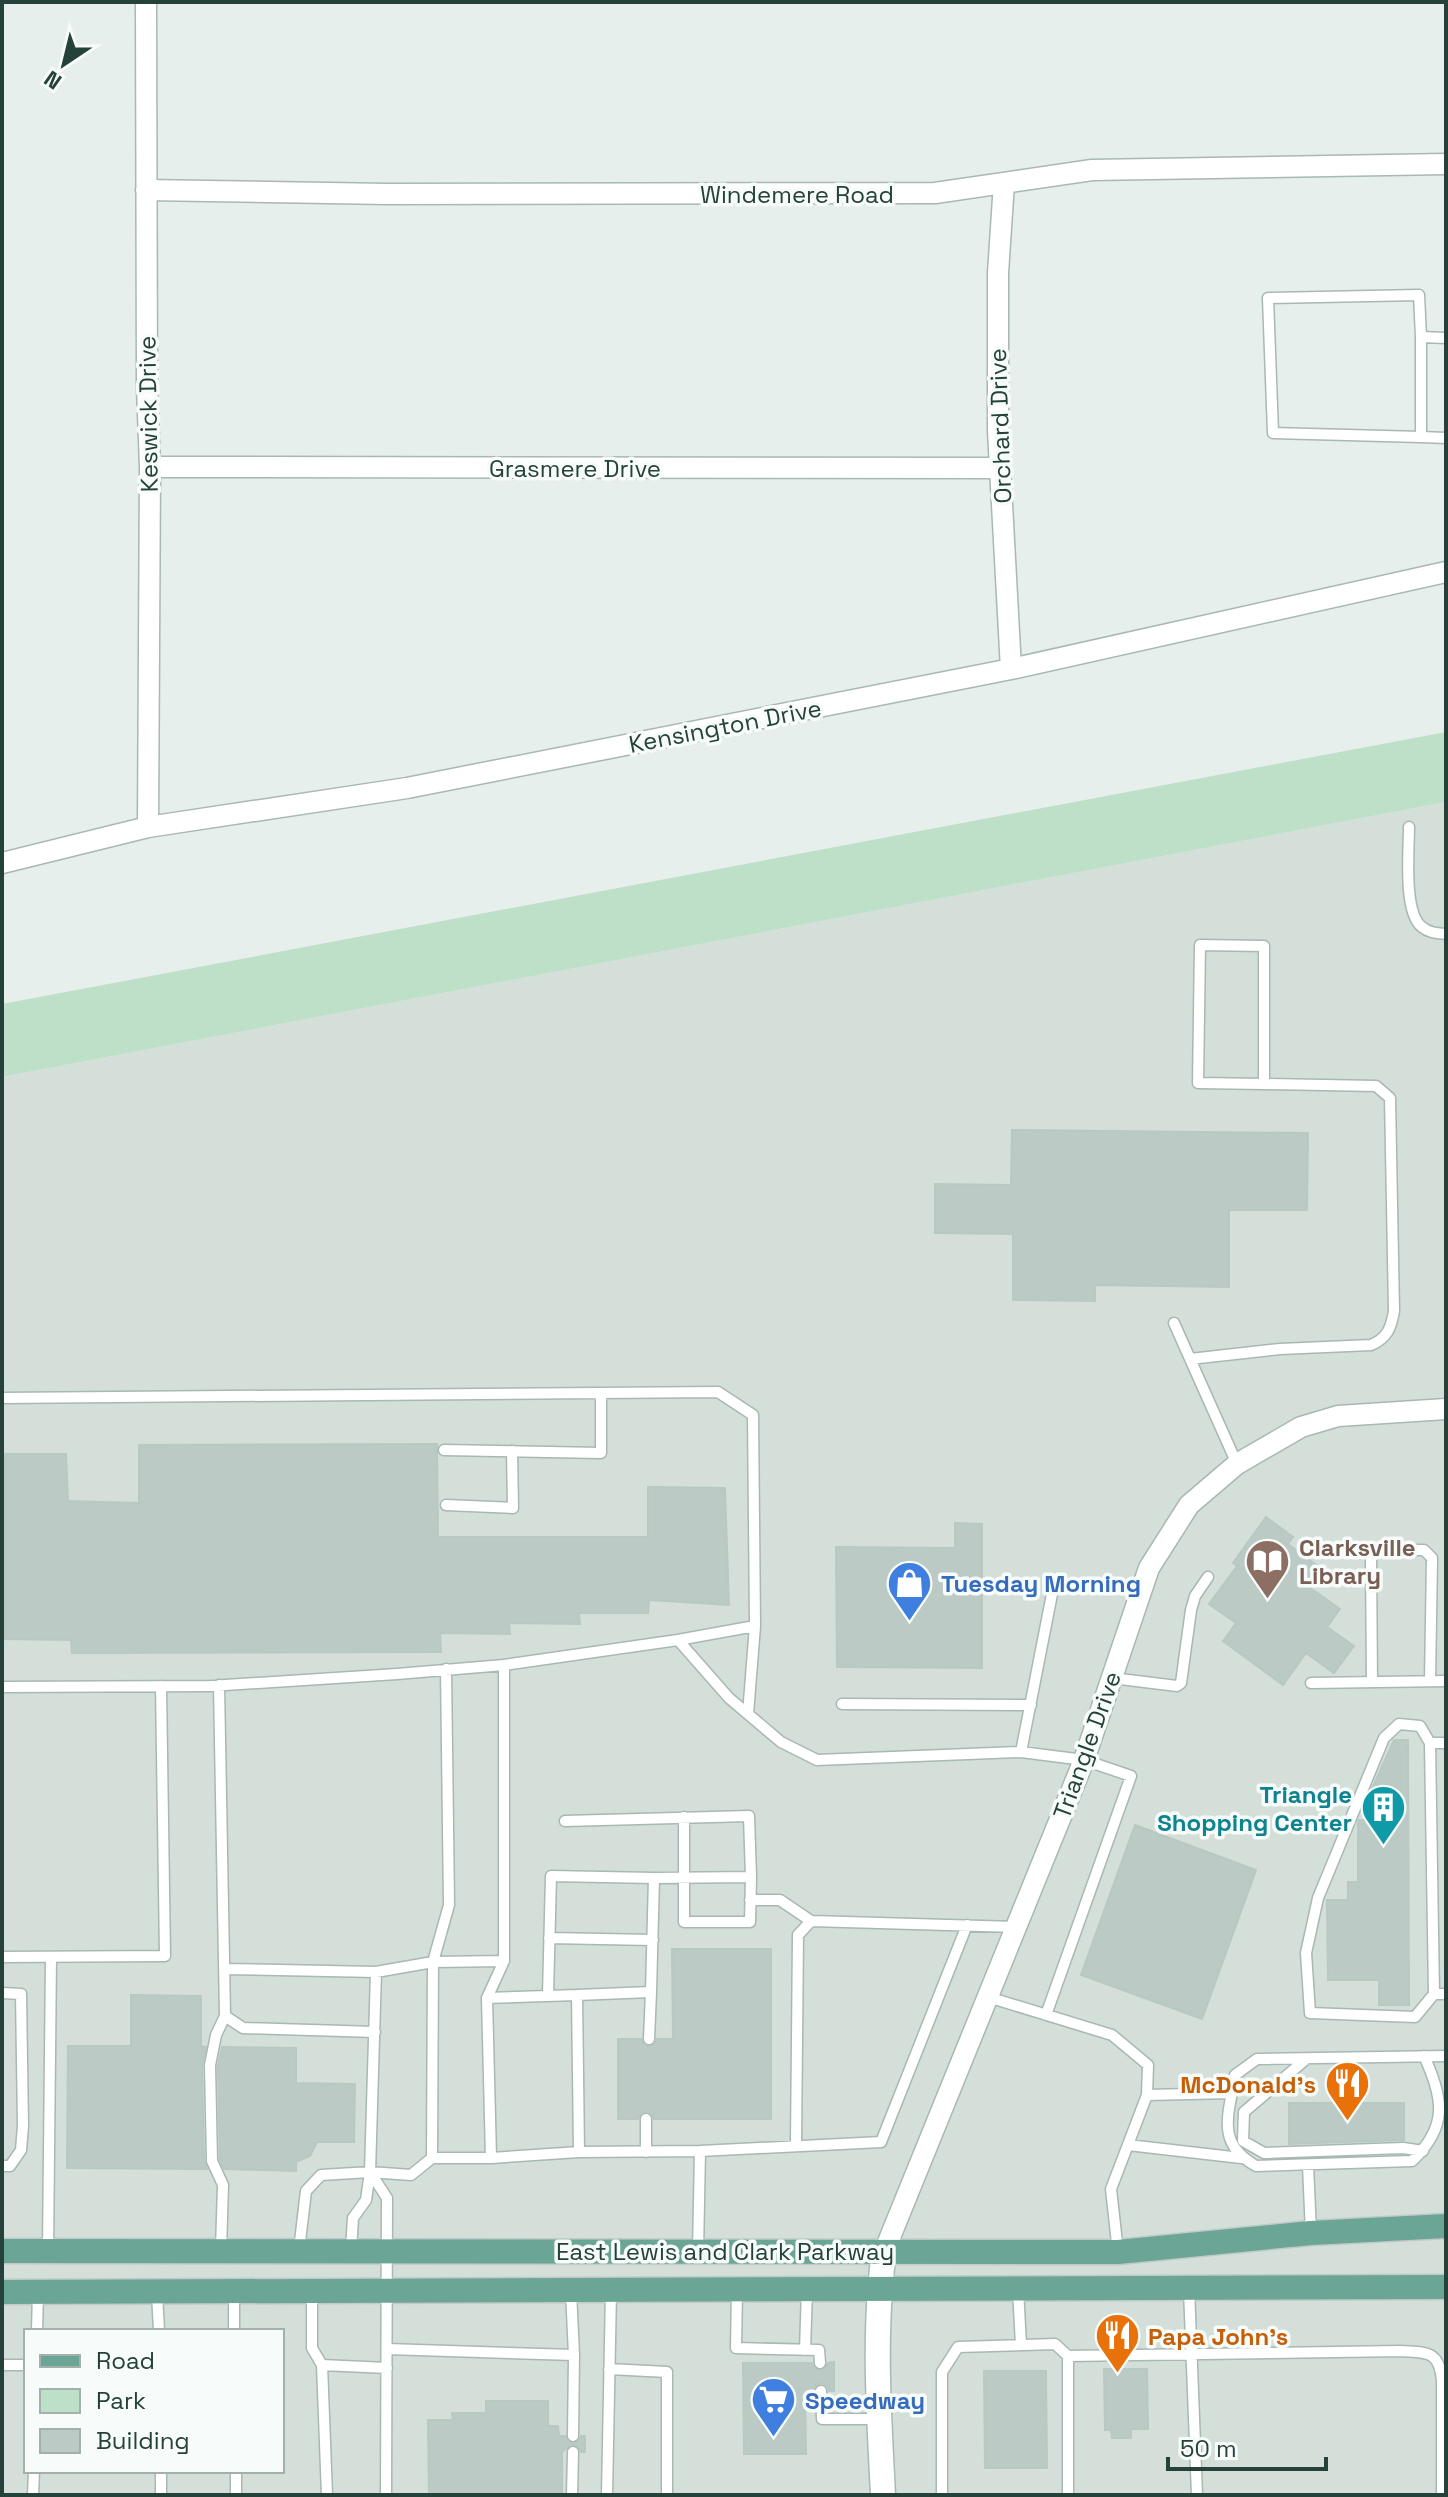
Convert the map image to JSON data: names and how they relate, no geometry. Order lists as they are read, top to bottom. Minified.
{"streets":{"main road":["East Lewis and Clark Parkway"],"street":["Windemere Road","Keswick Drive","Orchard Drive","Grasmere Drive","Kensington Drive","Triangle Drive"]},"crossings":[["Windemere Road","Keswick Drive"],["Windemere Road","Orchard Drive"],["Keswick Drive","Grasmere Drive"],["Keswick Drive","Kensington Drive"],["Orchard Drive","Grasmere Drive"],["Orchard Drive","Kensington Drive"],["Triangle Drive","East Lewis and Clark Parkway"]],"places":{"library":["Clarksville Library"],"shop":["Tuesday Morning"],"building":["Triangle Shopping Center"],"restaurant":["McDonald's","Papa John's"],"supermarket":["Speedway"]},"legend":["Road","Park","Building"],"scale_bar":"50 m","north":"bottom left"}
